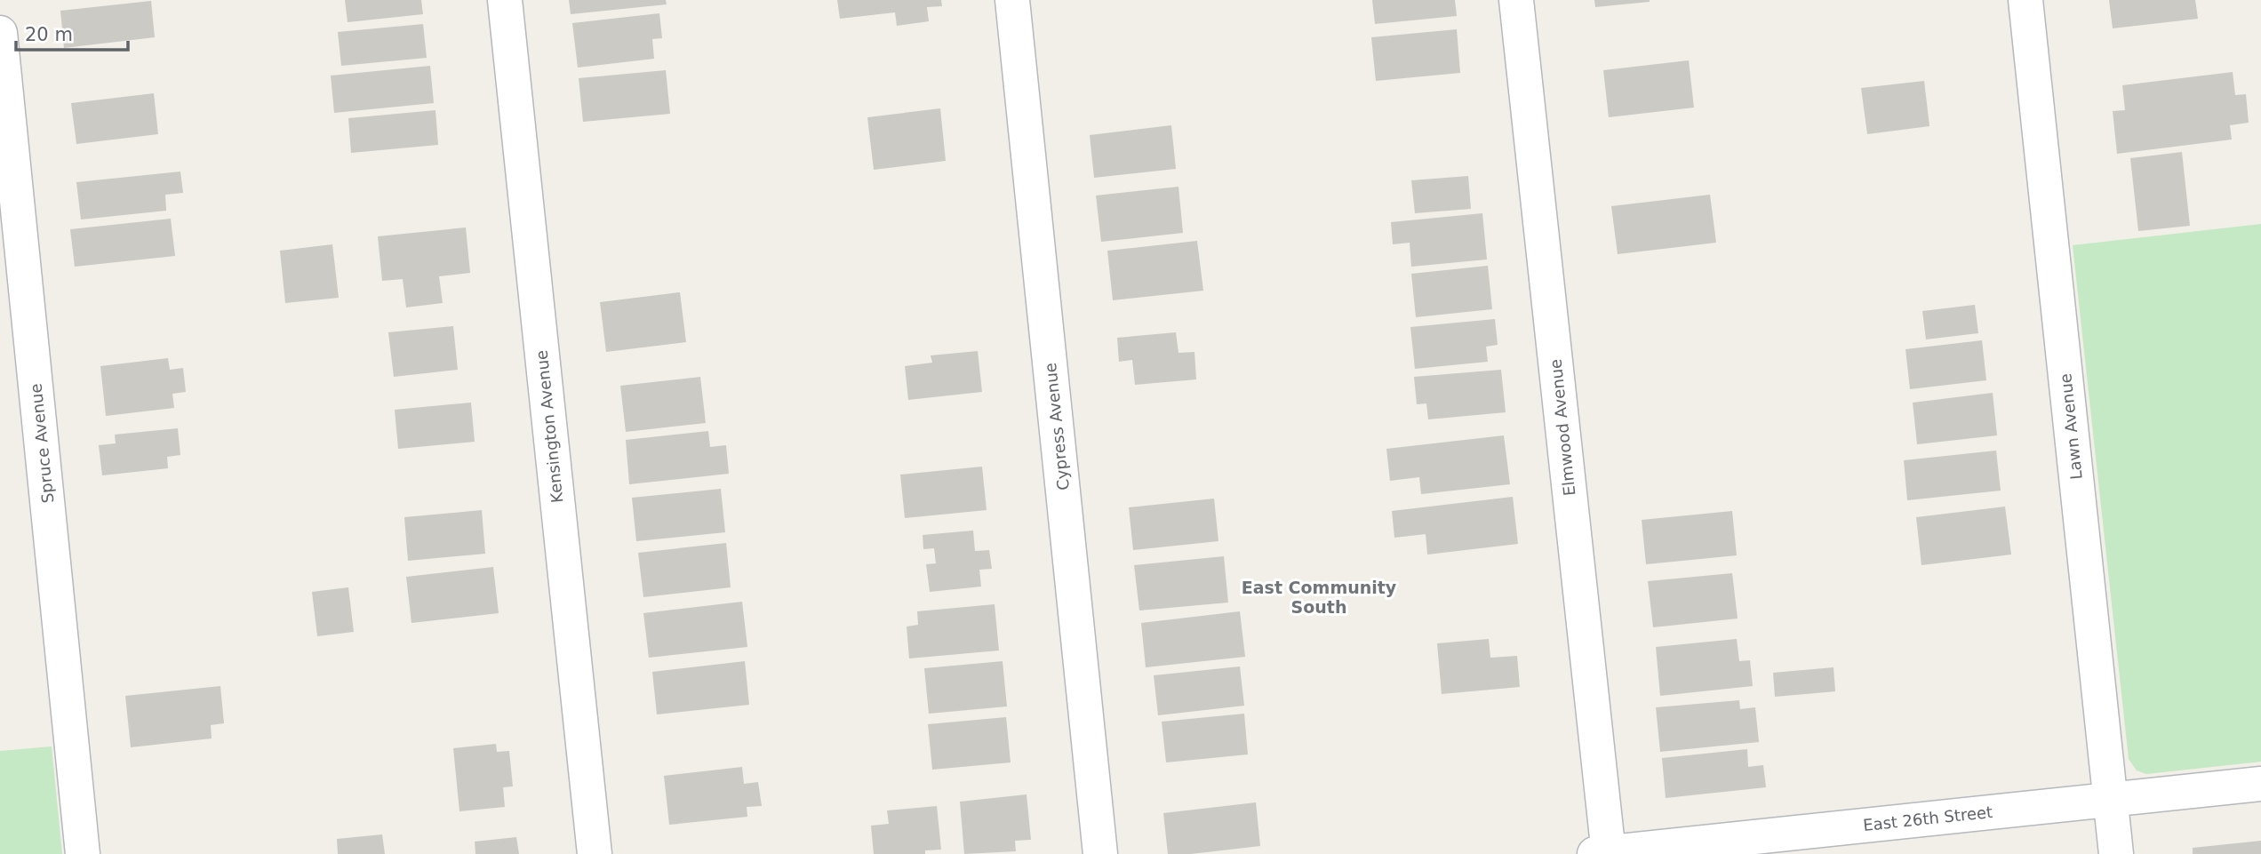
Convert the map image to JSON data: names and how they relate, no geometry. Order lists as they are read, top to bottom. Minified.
{"streets":{"street":["Kensington Avenue","Cypress Avenue","Lawn Avenue","Elmwood Avenue","Spruce Avenue","East 26th Street"]},"crossings":[["Lawn Avenue","East 26th Street"],["Elmwood Avenue","East 26th Street"]],"districts":["East Community South"],"scale_bar":"20 m"}
